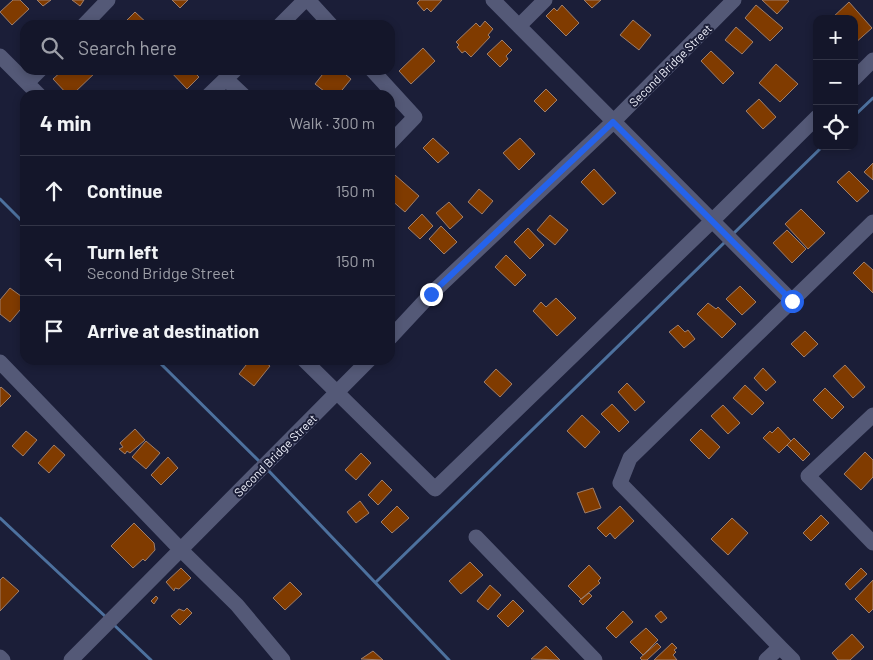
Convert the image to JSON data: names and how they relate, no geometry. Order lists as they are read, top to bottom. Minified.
{"streets":{"street":["Second Bridge Street"]},"page":{"map_buttons":["+","−"],"search":"Search here","heading":["4 min","Walk · 300 m"],"list":[["Continue","150 m"],["Turn left","Second Bridge Street","150 m"],"Arrive at destination"]}}
